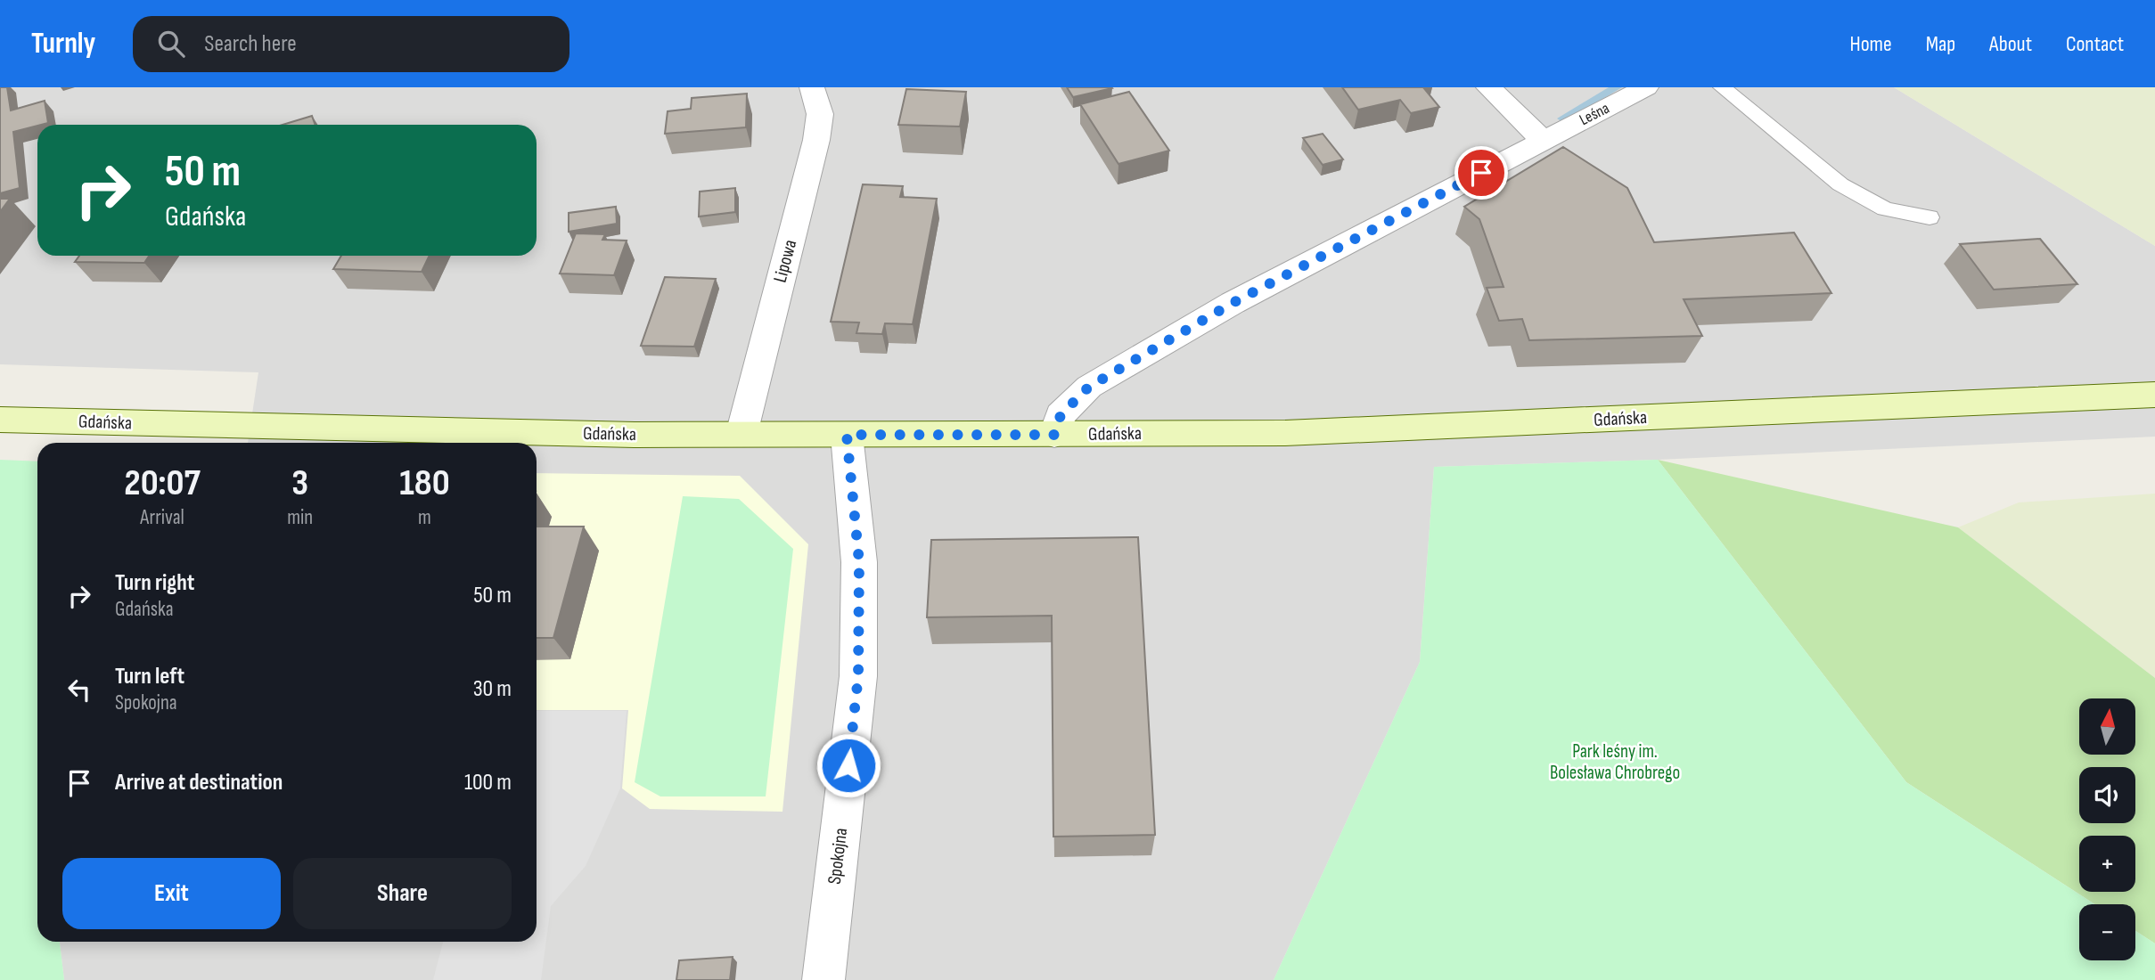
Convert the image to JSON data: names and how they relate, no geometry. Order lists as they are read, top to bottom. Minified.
{"streets":{"main road":["Gdańska"],"street":["Leśna","Lipowa","Spokojna"]},"crossings":[["Lipowa","Gdańska"],["Gdańska","Spokojna"]],"parks":["Park leśny im. Bolesława Chrobrego"],"north":"top","page":{"header":"Turnly","search":"Search here","nav":["Home","Map","About","Contact"],"turn":["50 m","Gdańska"],"eta":["20:07","Arrival","3","min","180","m"],"list":[{"name":"Turn right","note":"Gdańska","value":"50 m"},{"name":"Turn left","note":"Spokojna","value":"30 m"},{"name":"Arrive at destination","value":"100 m"}],"map_buttons":["+","−"],"buttons":["Exit","Share"]}}
